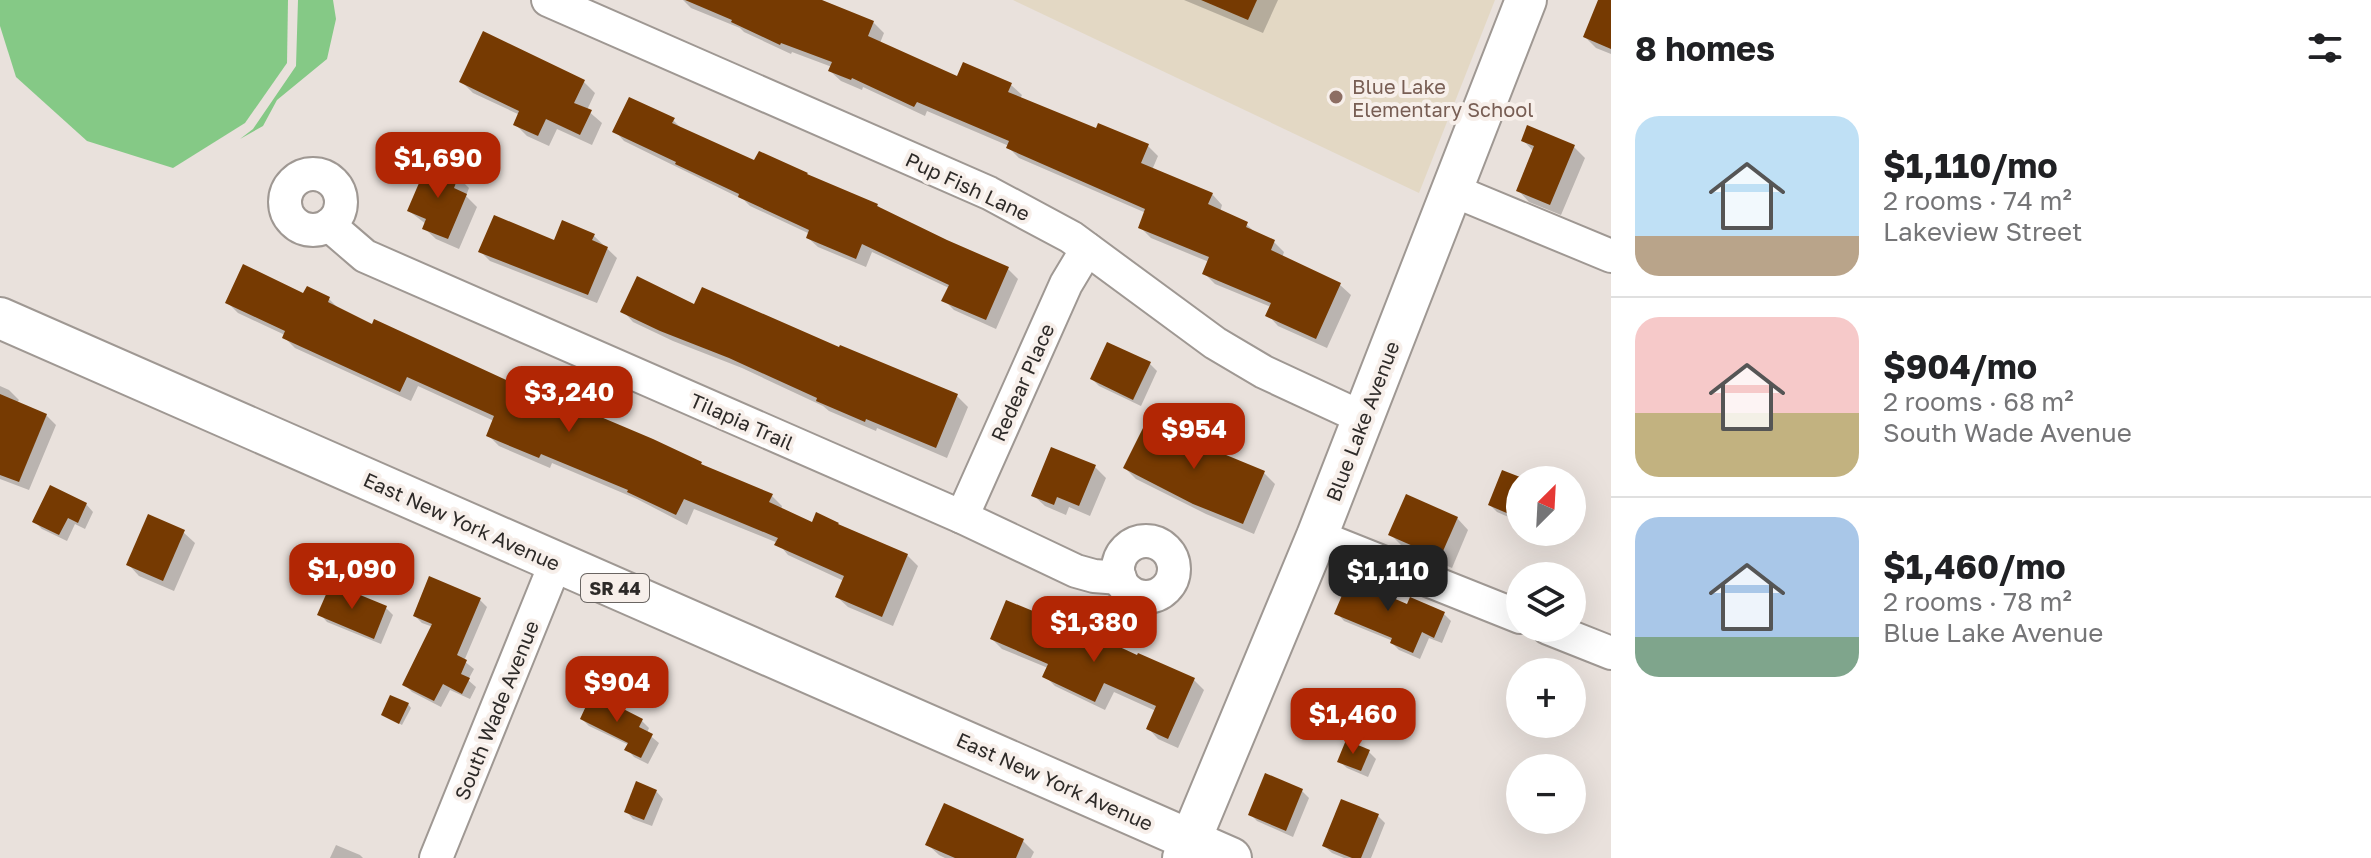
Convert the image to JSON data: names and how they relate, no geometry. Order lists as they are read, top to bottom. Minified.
{"streets":{"main road":["Blue Lake Avenue","East New York Avenue","SR 44"],"street":["Pup Fish Lane","Redear Place","Tilapia Trail","South Wade Avenue"]},"crossings":[["Pup Fish Lane","Redear Place"],["Pup Fish Lane","Blue Lake Avenue"],["Redear Place","Tilapia Trail"],["Blue Lake Avenue","East New York Avenue"],["East New York Avenue","South Wade Avenue"]],"places":["Blue Lake Elementary School"],"north":"top right","page":{"heading":"8 homes","list":[{"name":"$1,110/mo","note":"2 rooms · 74 m² · Lakeview Street"},{"name":"$904/mo","note":"2 rooms · 68 m² · South Wade Avenue"},{"name":"$1,460/mo","note":"2 rooms · 78 m² · Blue Lake Avenue"}],"price":["$1,690","$3,240","$954","$1,090","$1,110","$1,380","$904","$1,460"],"map_buttons":["+","−"]}}
